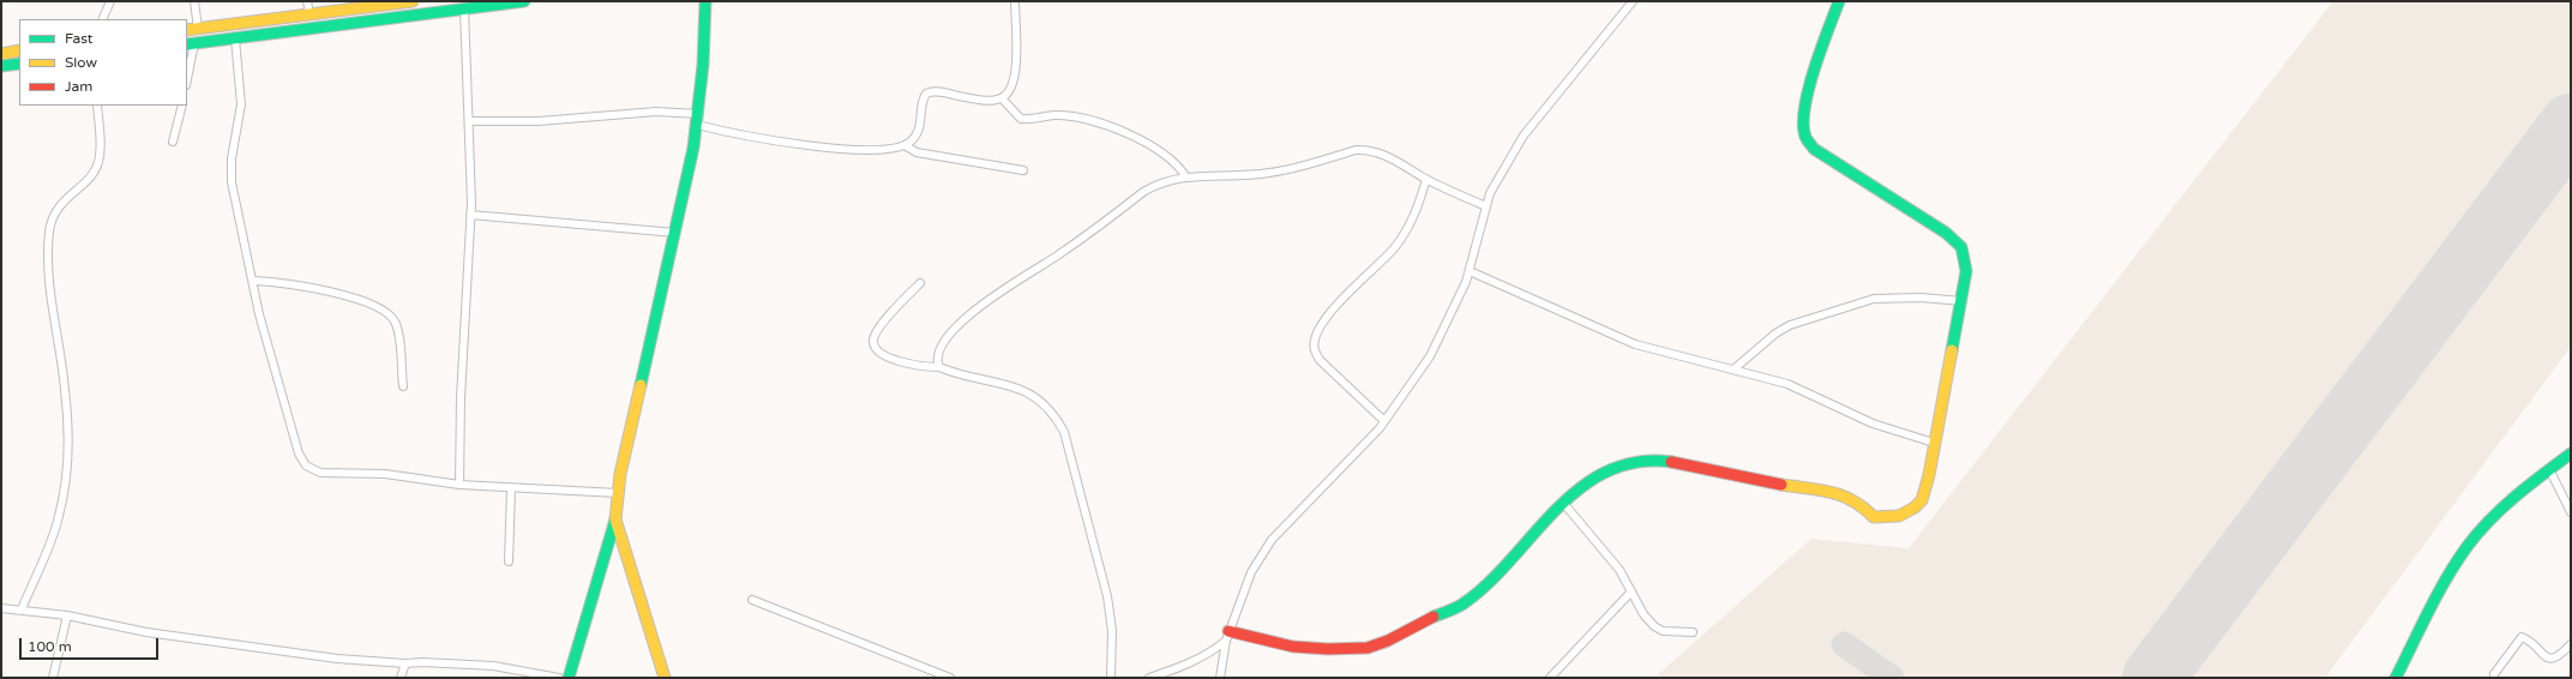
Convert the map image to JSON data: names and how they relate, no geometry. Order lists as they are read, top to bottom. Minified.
{"legend":["Fast","Slow","Jam"],"scale_bar":"100 m"}
